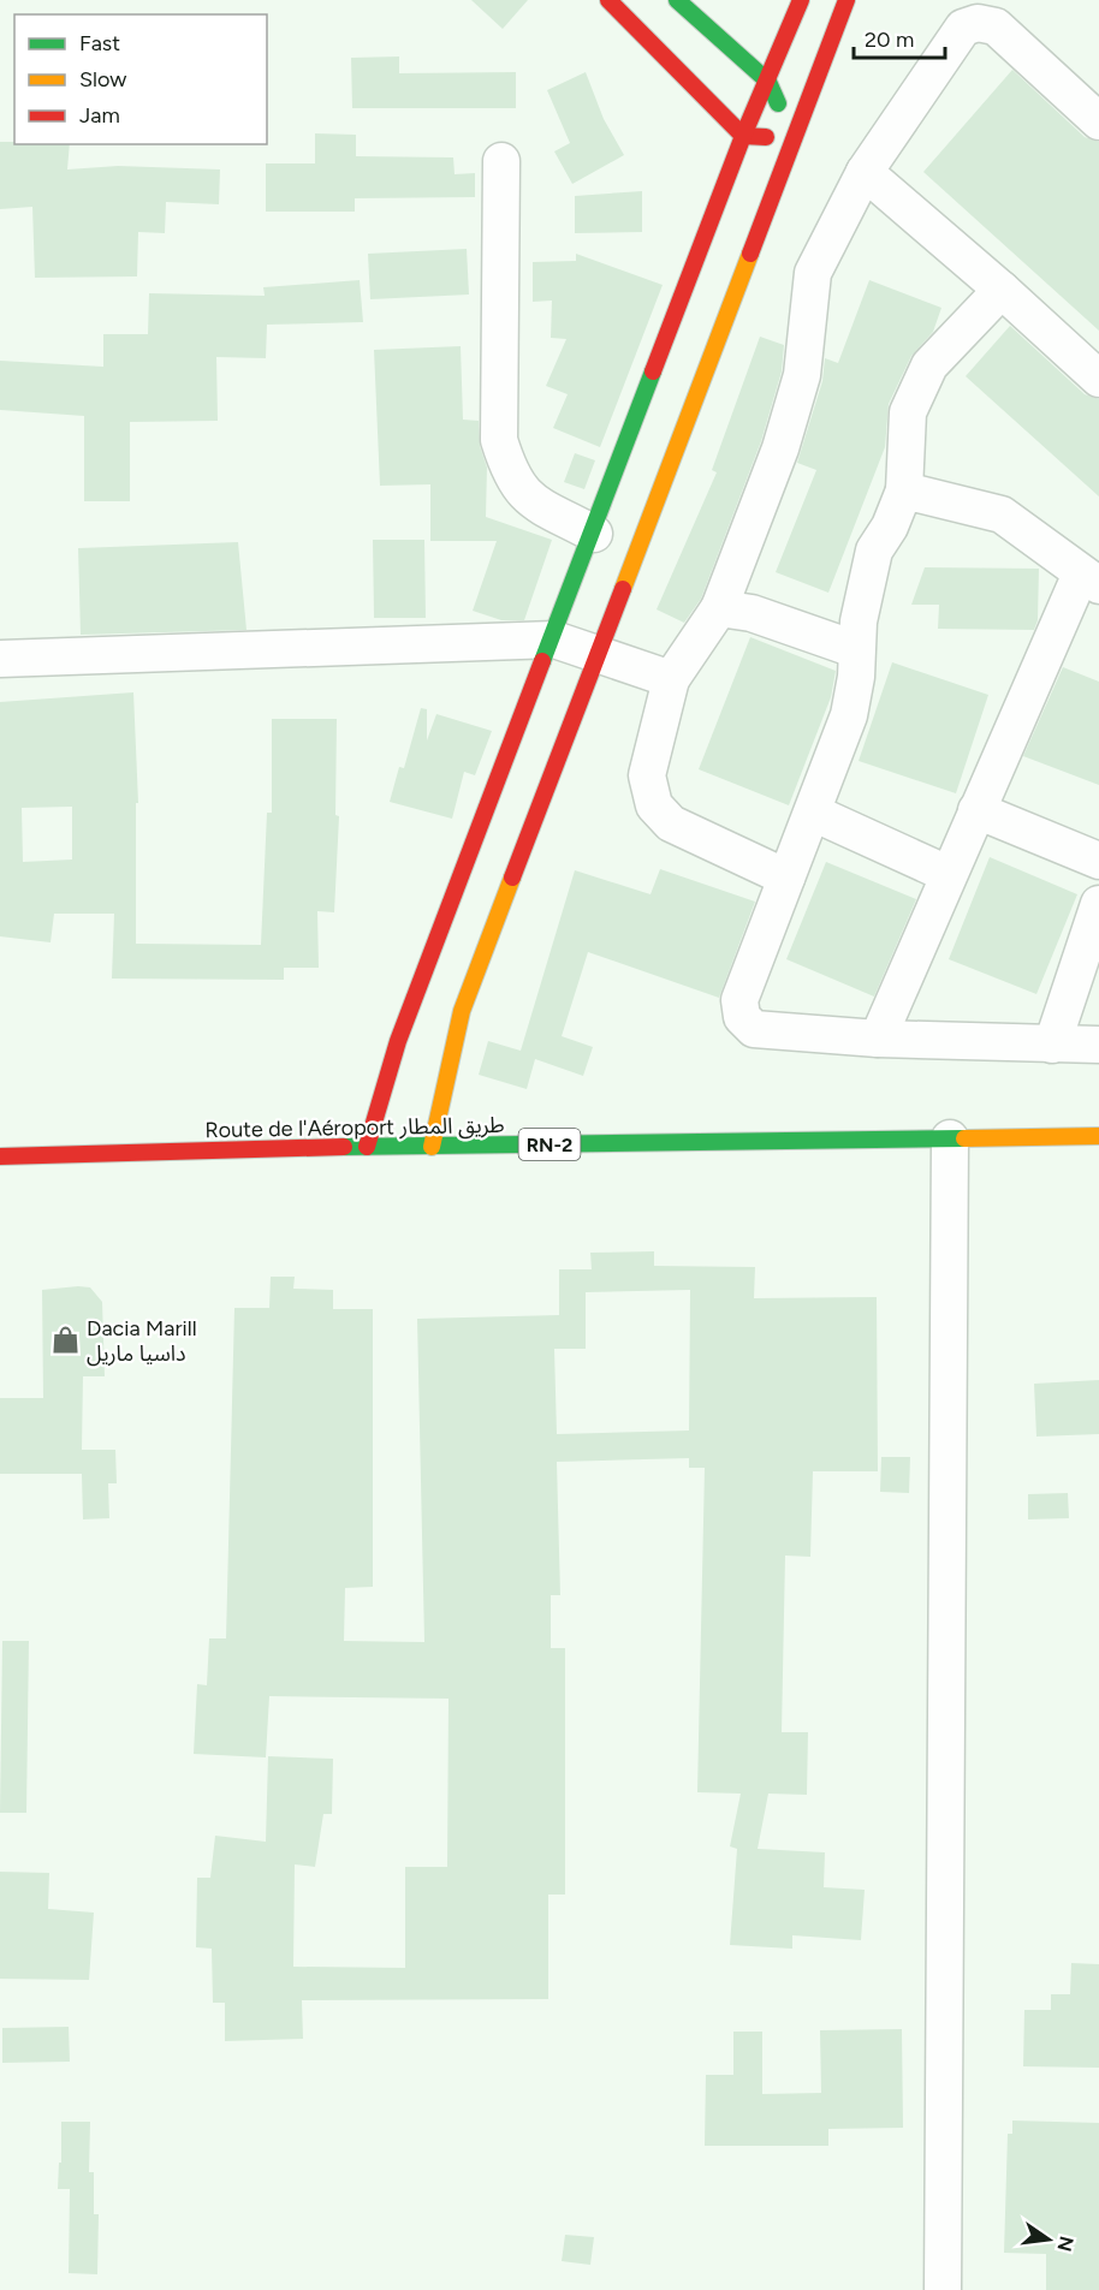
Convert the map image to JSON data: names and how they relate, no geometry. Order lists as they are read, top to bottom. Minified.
{"streets":{"main road":["Route de l'Aéroport طريق المطار","RN-2"]},"places":{"shop":["Dacia Marill داسيا ماريل"]},"legend":["Fast","Slow","Jam"],"scale_bar":"20 m","north":"right"}
